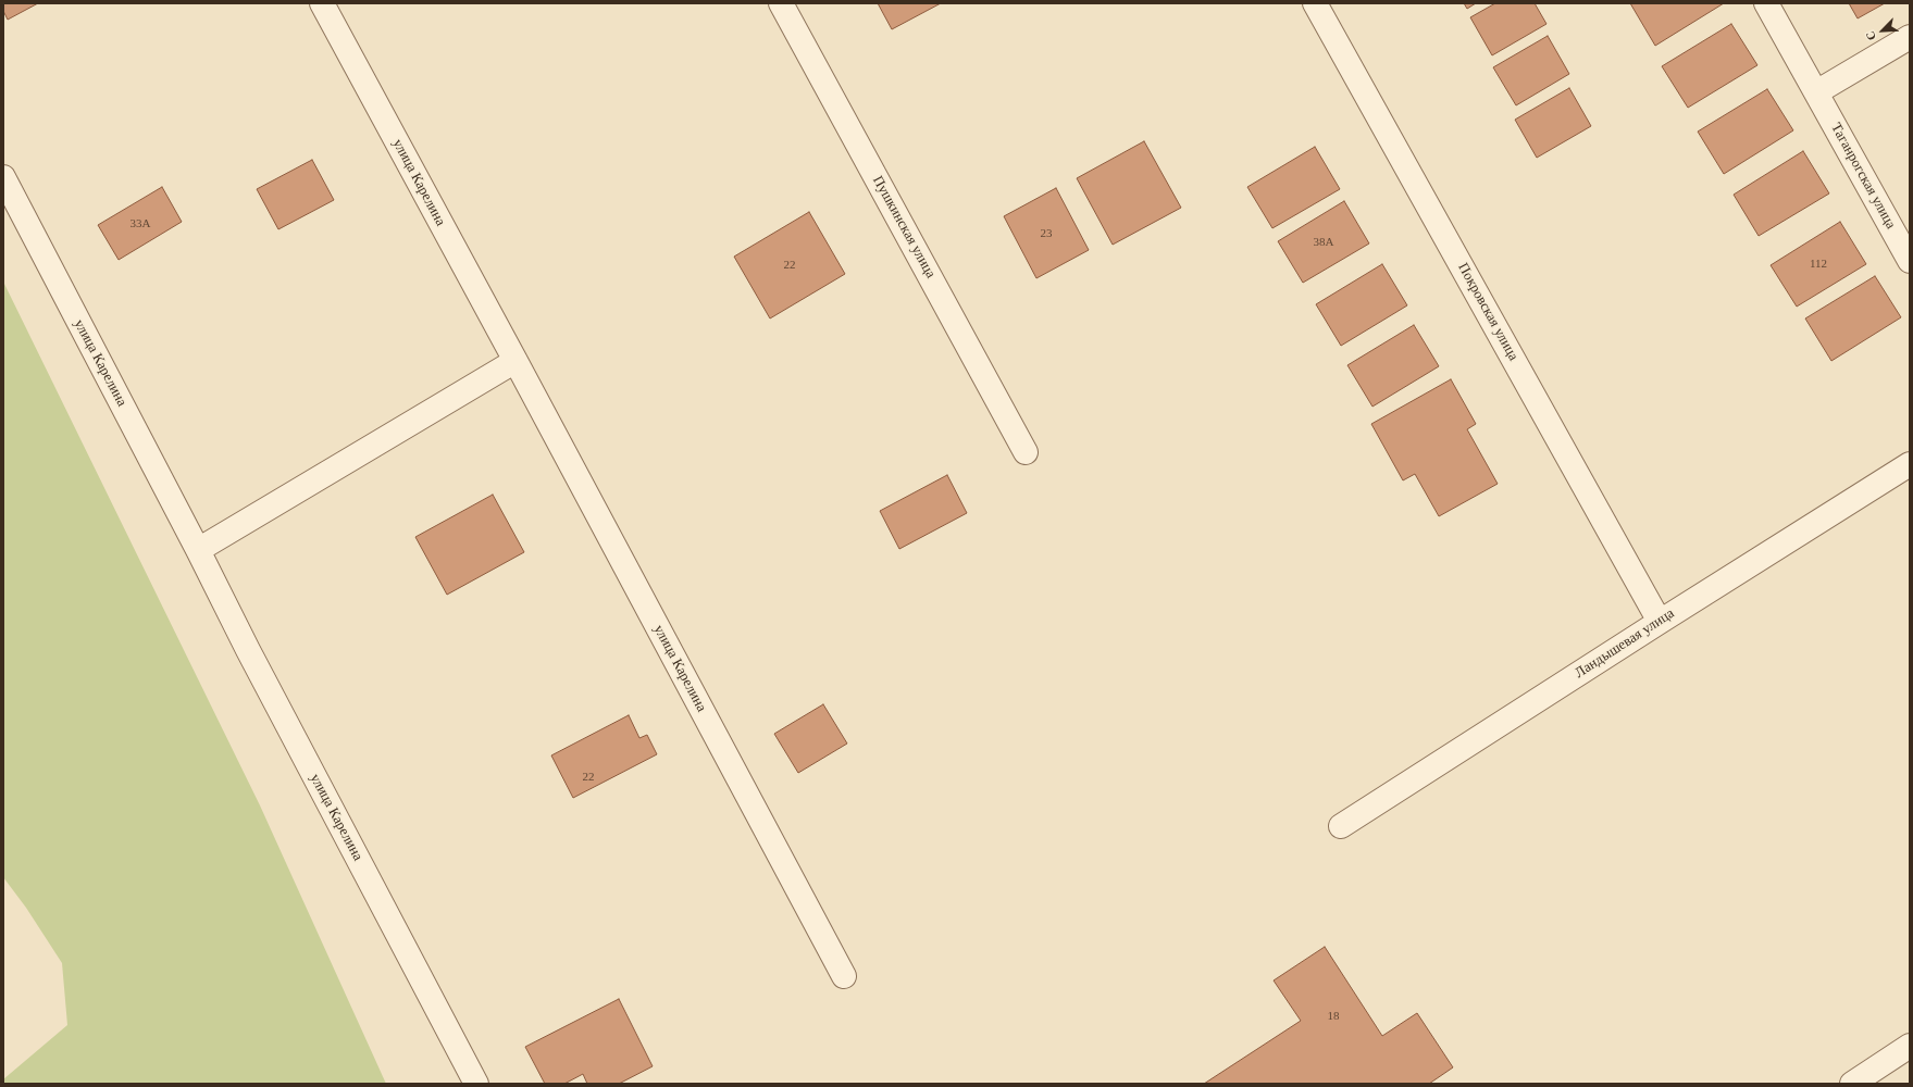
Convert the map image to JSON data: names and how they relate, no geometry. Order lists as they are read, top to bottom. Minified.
{"streets":{"street":["Таганрогская улица","улица Карелина","Пушкинская улица","Покровская улица","Ландышевая улица"]},"crossings":[["Покровская улица","Ландышевая улица"]],"house_numbers":["33А","23","38А","112","22","22","18"],"north":"bottom left"}
